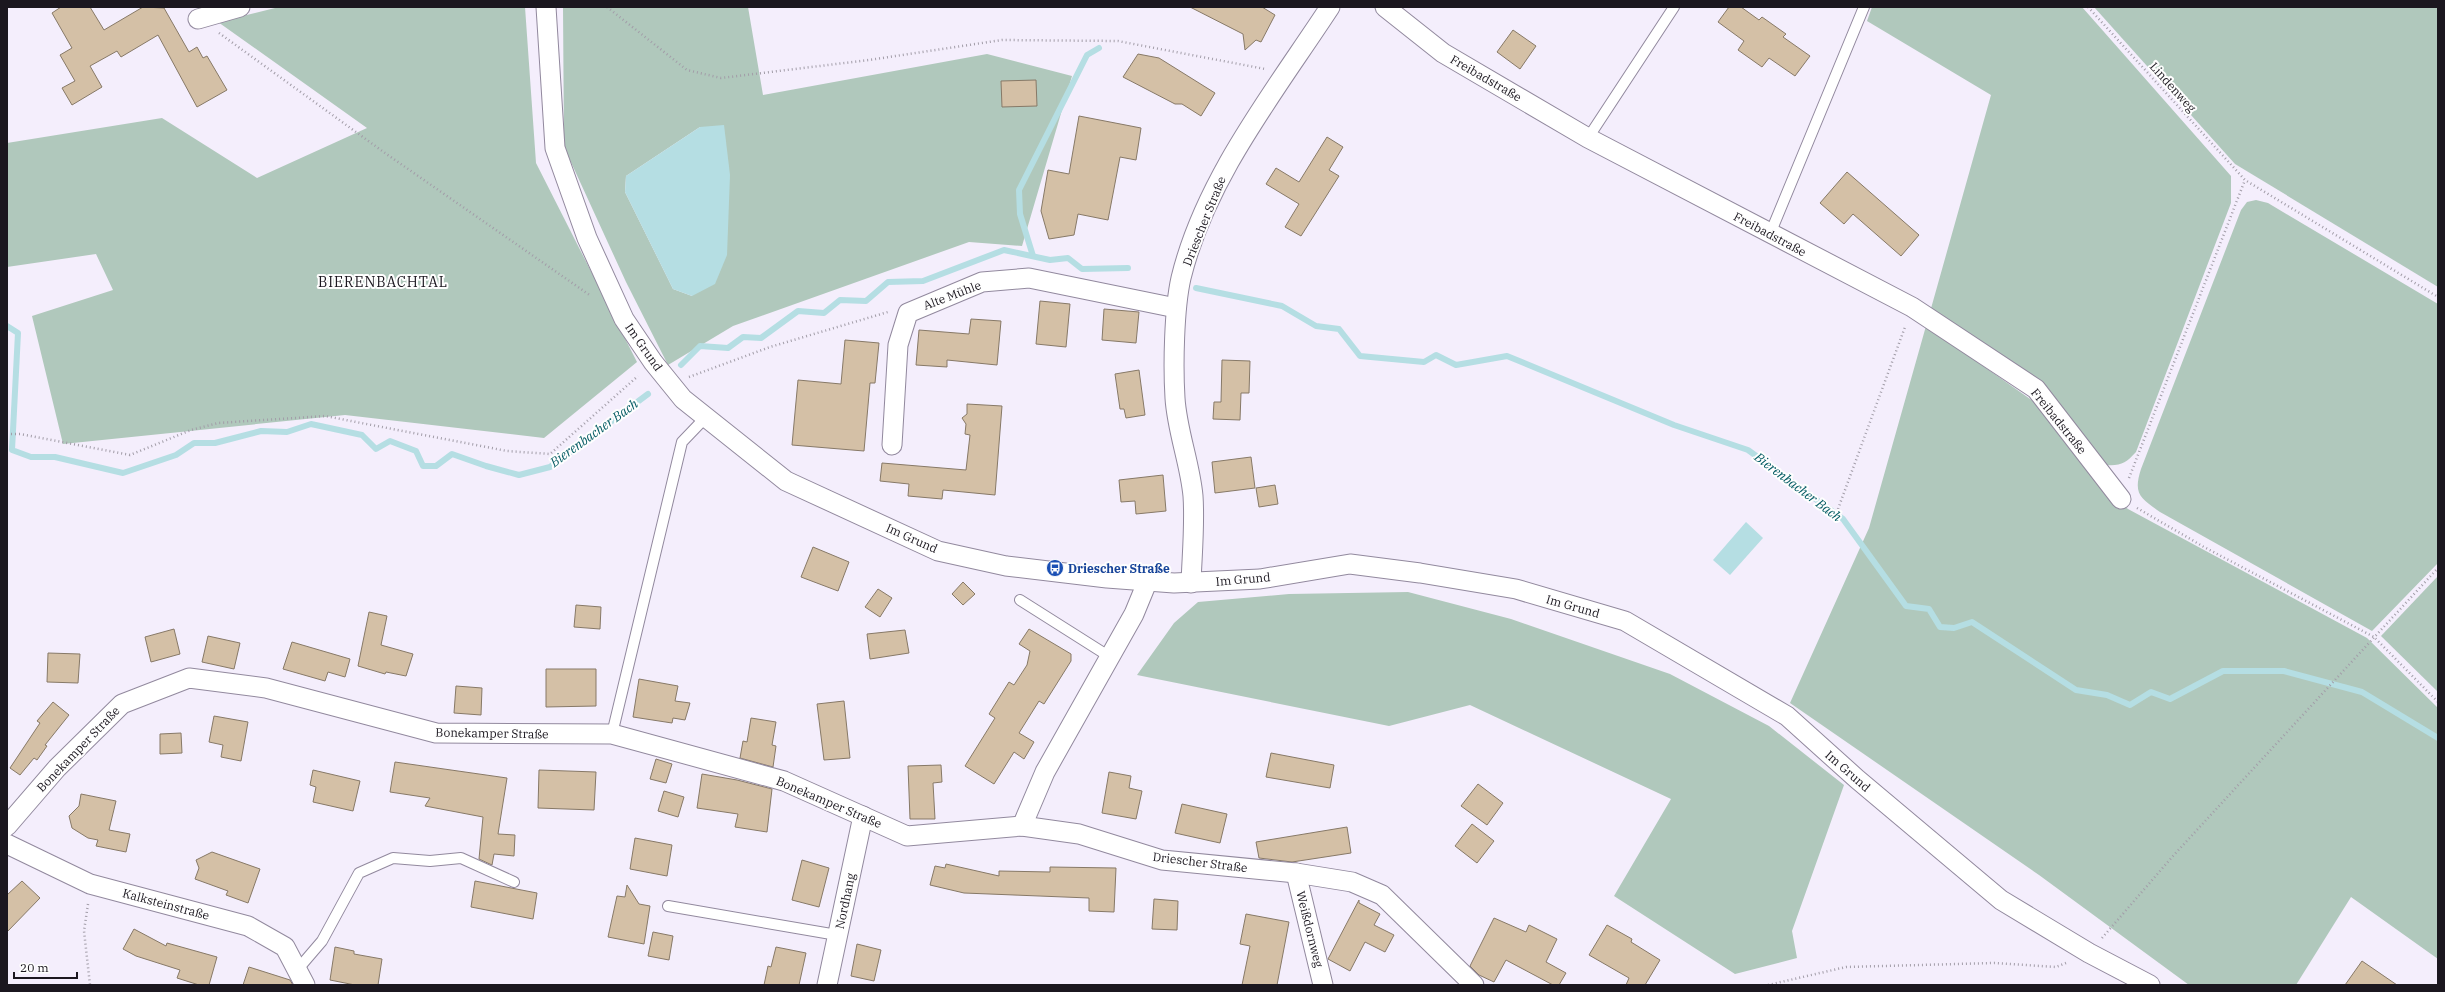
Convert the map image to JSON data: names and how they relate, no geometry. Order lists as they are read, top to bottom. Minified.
{"streets":{"street":["Freibadstraße","Driescher Straße","Alte Mühle","Im Grund","Bonekamper Straße","Nordhang","Kalksteinstraße","Weißdornweg"],"path":["Lindenweg"]},"crossings":[["Driescher Straße","Alte Mühle"],["Driescher Straße","Im Grund"],["Driescher Straße","Bonekamper Straße"],["Driescher Straße","Weißdornweg"],["Bonekamper Straße","Nordhang"]],"districts":["BIERENBACHTAL"],"water":["Bierenbacher Bach"],"places":{"bus stop":["Driescher Straße"]},"scale_bar":"20 m"}
